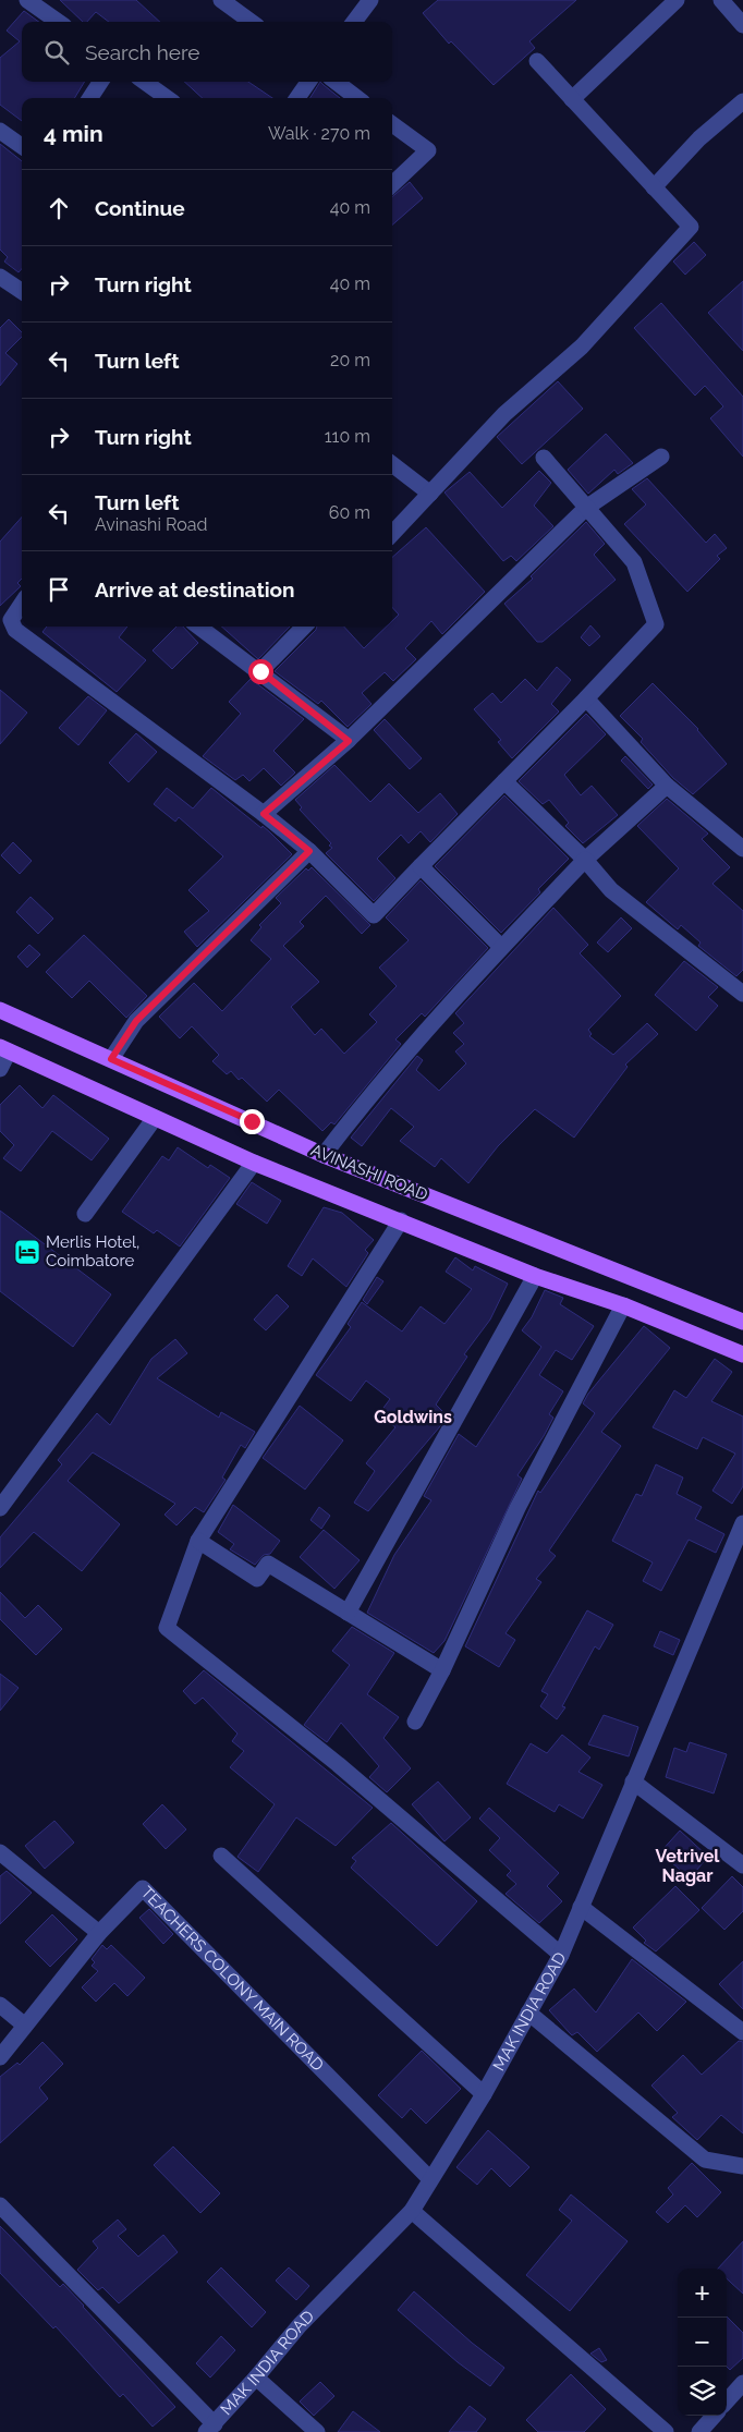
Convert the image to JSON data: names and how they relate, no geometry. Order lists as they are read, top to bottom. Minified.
{"streets":{"main road":["AVINASHI ROAD"],"street":["TEACHERS COLONY MAIN ROAD","MAK INDIA ROAD"]},"crossings":[["TEACHERS COLONY MAIN ROAD","MAK INDIA ROAD"]],"districts":["Goldwins","Vetrivel Nagar"],"places":{"hotel":["Merlis Hotel, Coimbatore"]},"page":{"search":"Search here","heading":["4 min","Walk · 270 m"],"list":[["Continue","40 m"],["Turn right","40 m"],["Turn left","20 m"],["Turn right","110 m"],["Turn left","Avinashi Road","60 m"],"Arrive at destination"],"map_buttons":["+","−"]}}
